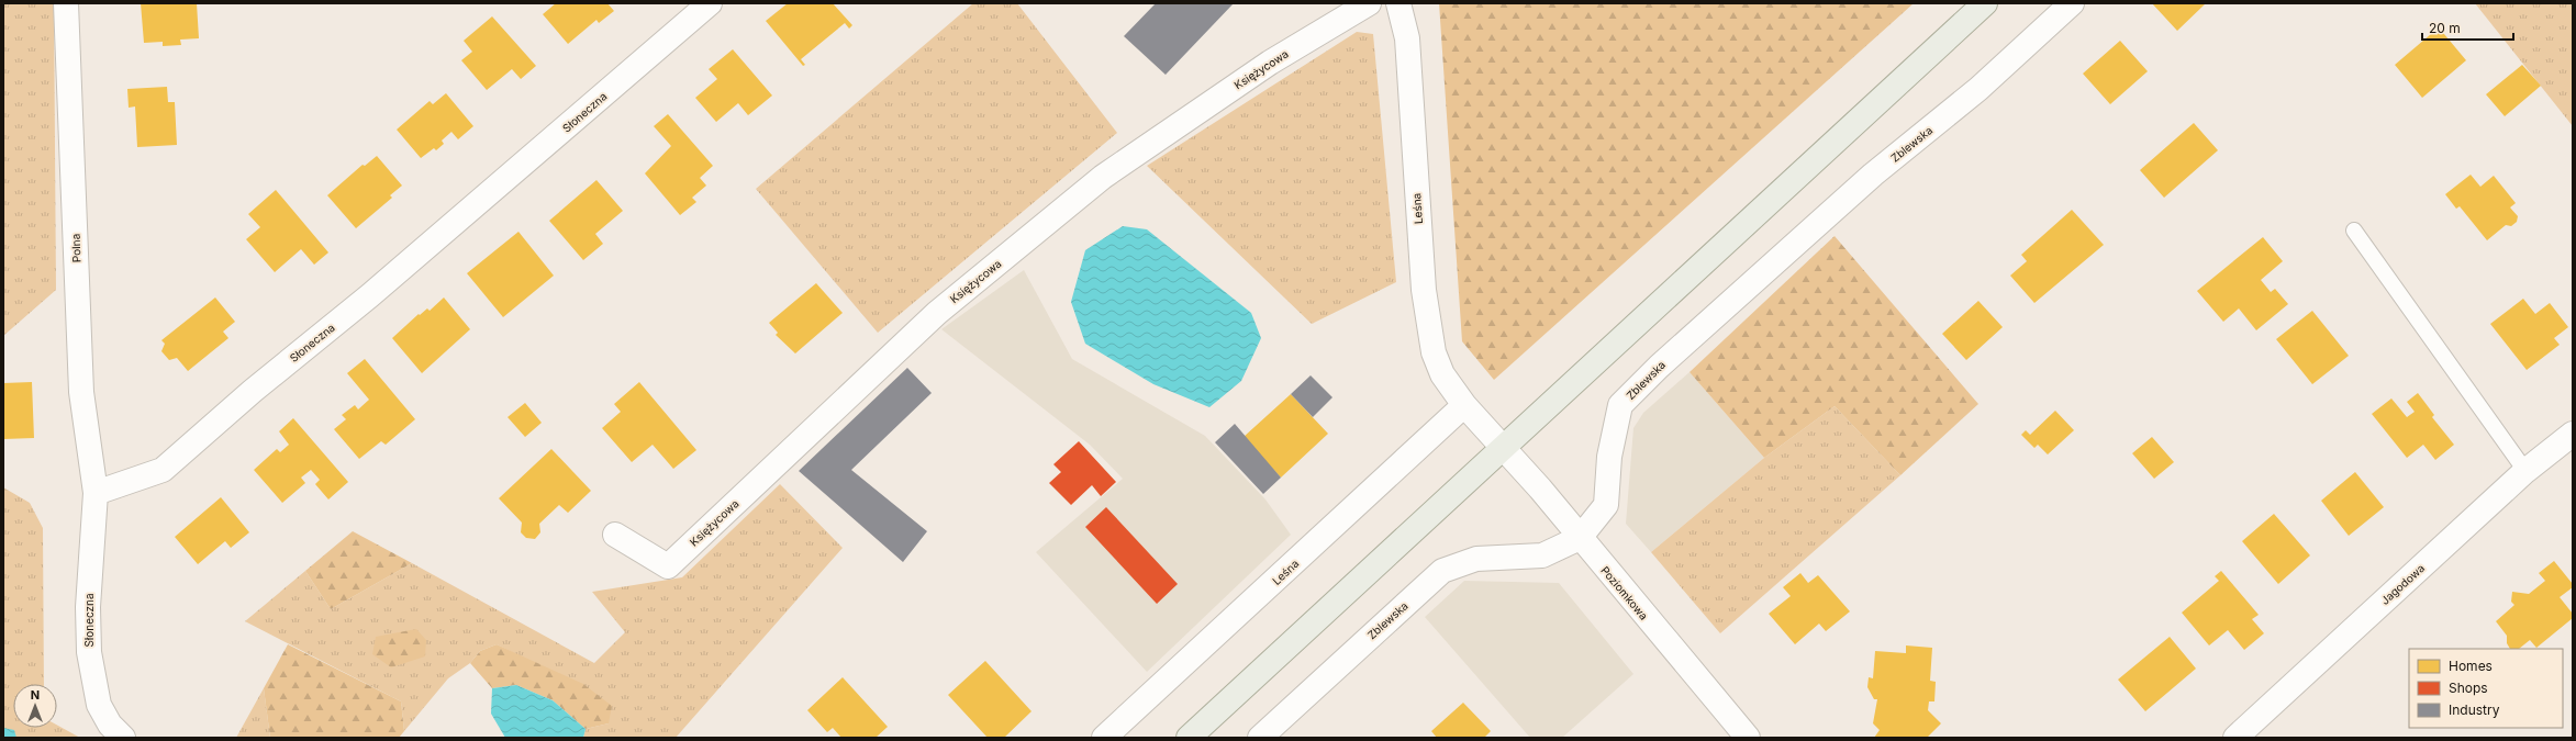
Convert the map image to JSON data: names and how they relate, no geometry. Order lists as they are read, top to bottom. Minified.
{"streets":{"street":["Księżycowa","Słoneczna","Zblewska","Leśna","Polna","Jagodowa","Poziomkowa"]},"crossings":[["Słoneczna","Polna"],["Zblewska","Poziomkowa"],["Leśna","Poziomkowa"]],"legend":["Homes","Shops","Industry"],"scale_bar":"20 m","north":"top"}
